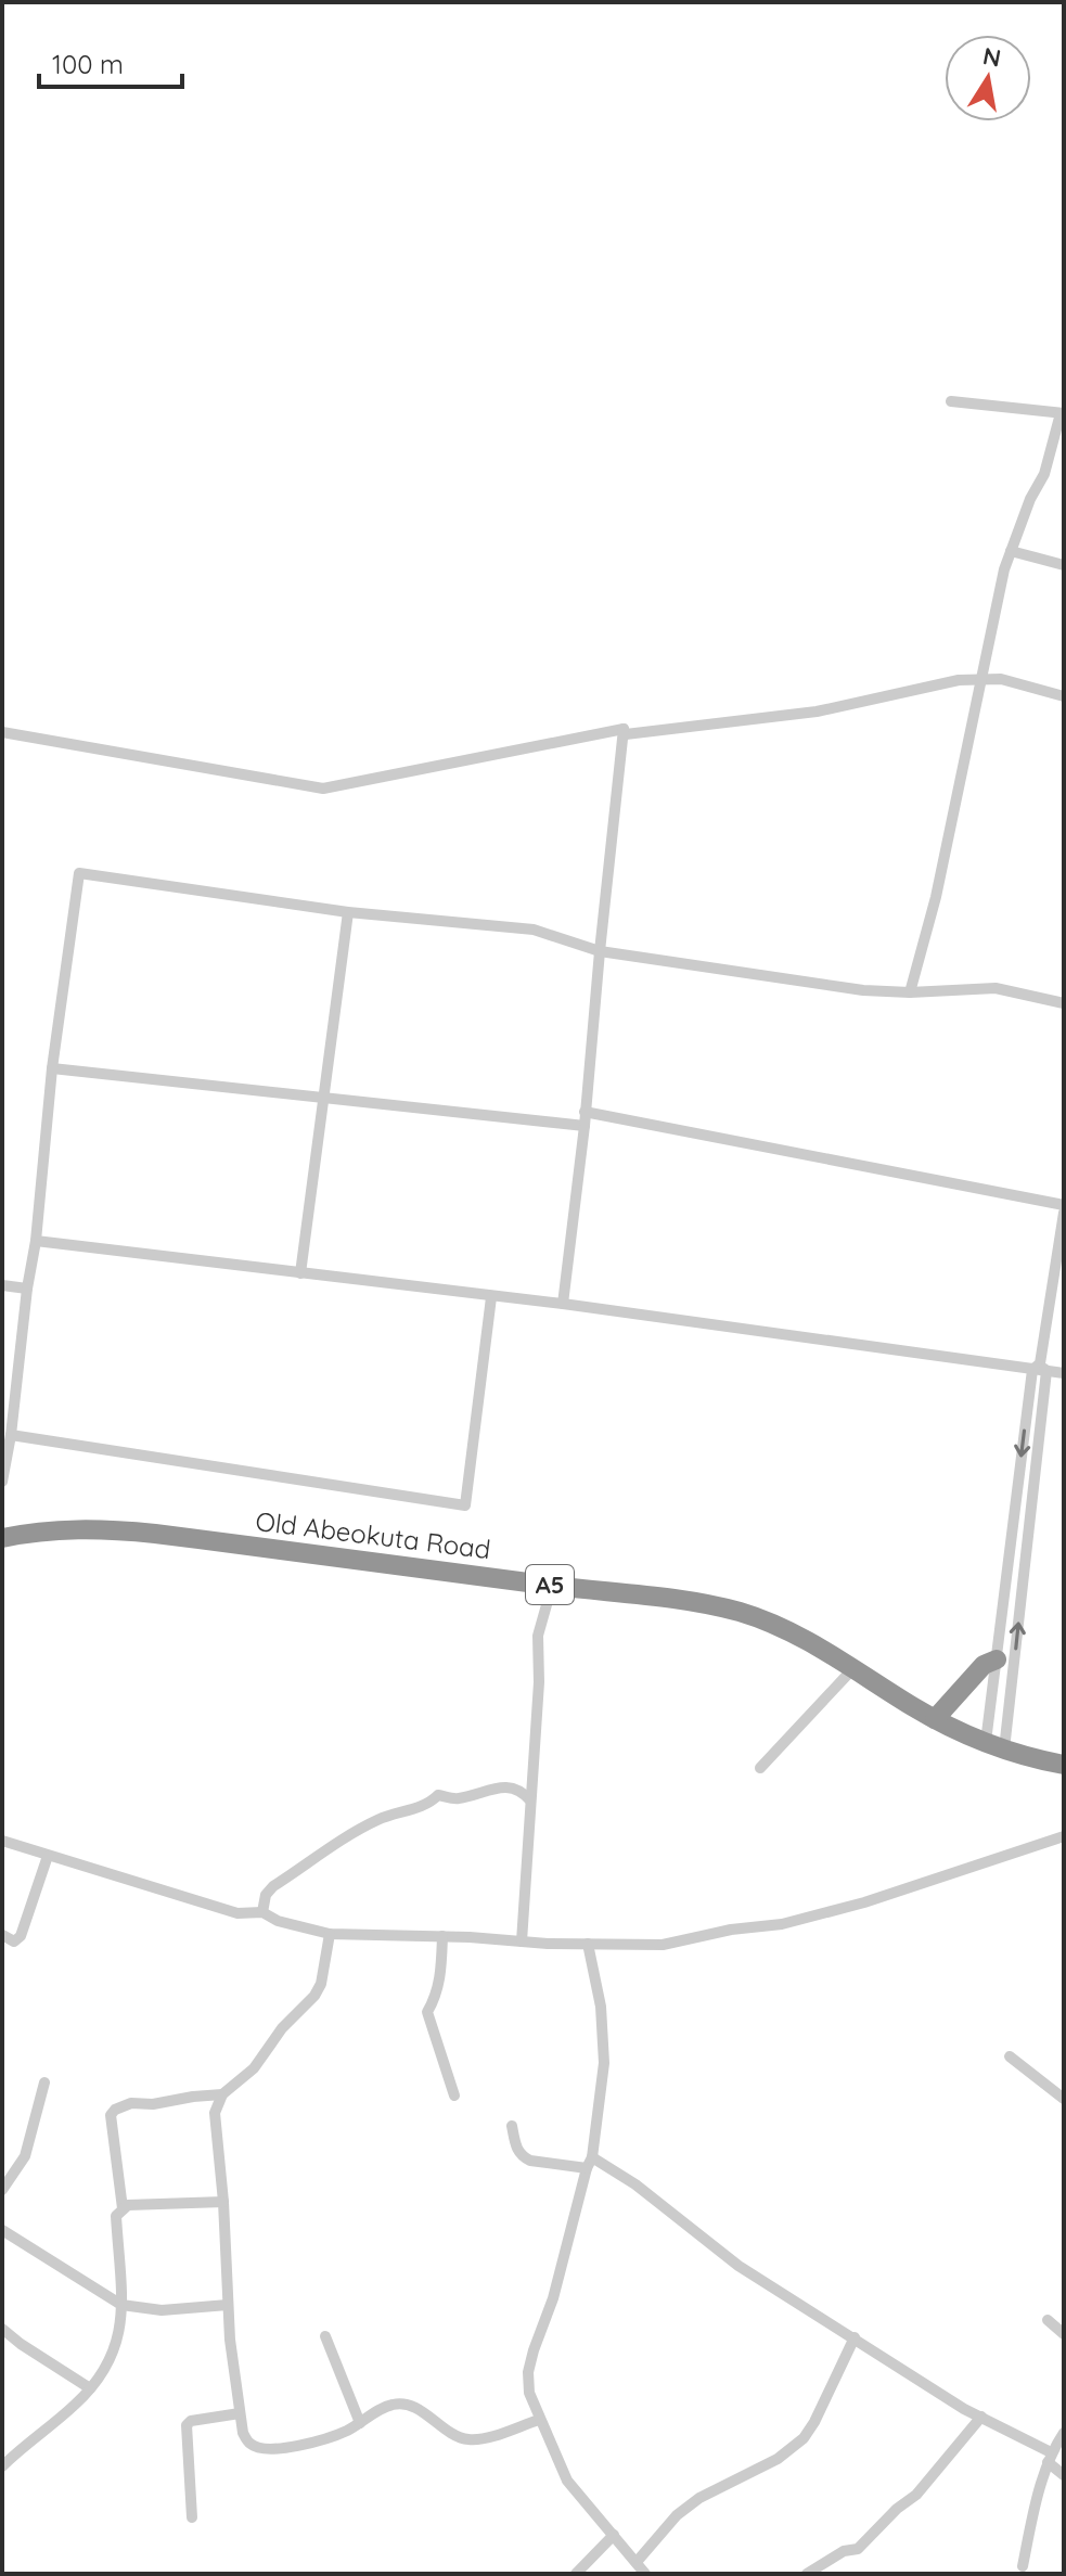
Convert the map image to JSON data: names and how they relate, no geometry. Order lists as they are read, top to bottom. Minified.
{"streets":{"highway":["Old Abeokuta Road","A5"]},"scale_bar":"100 m","north":"top"}
